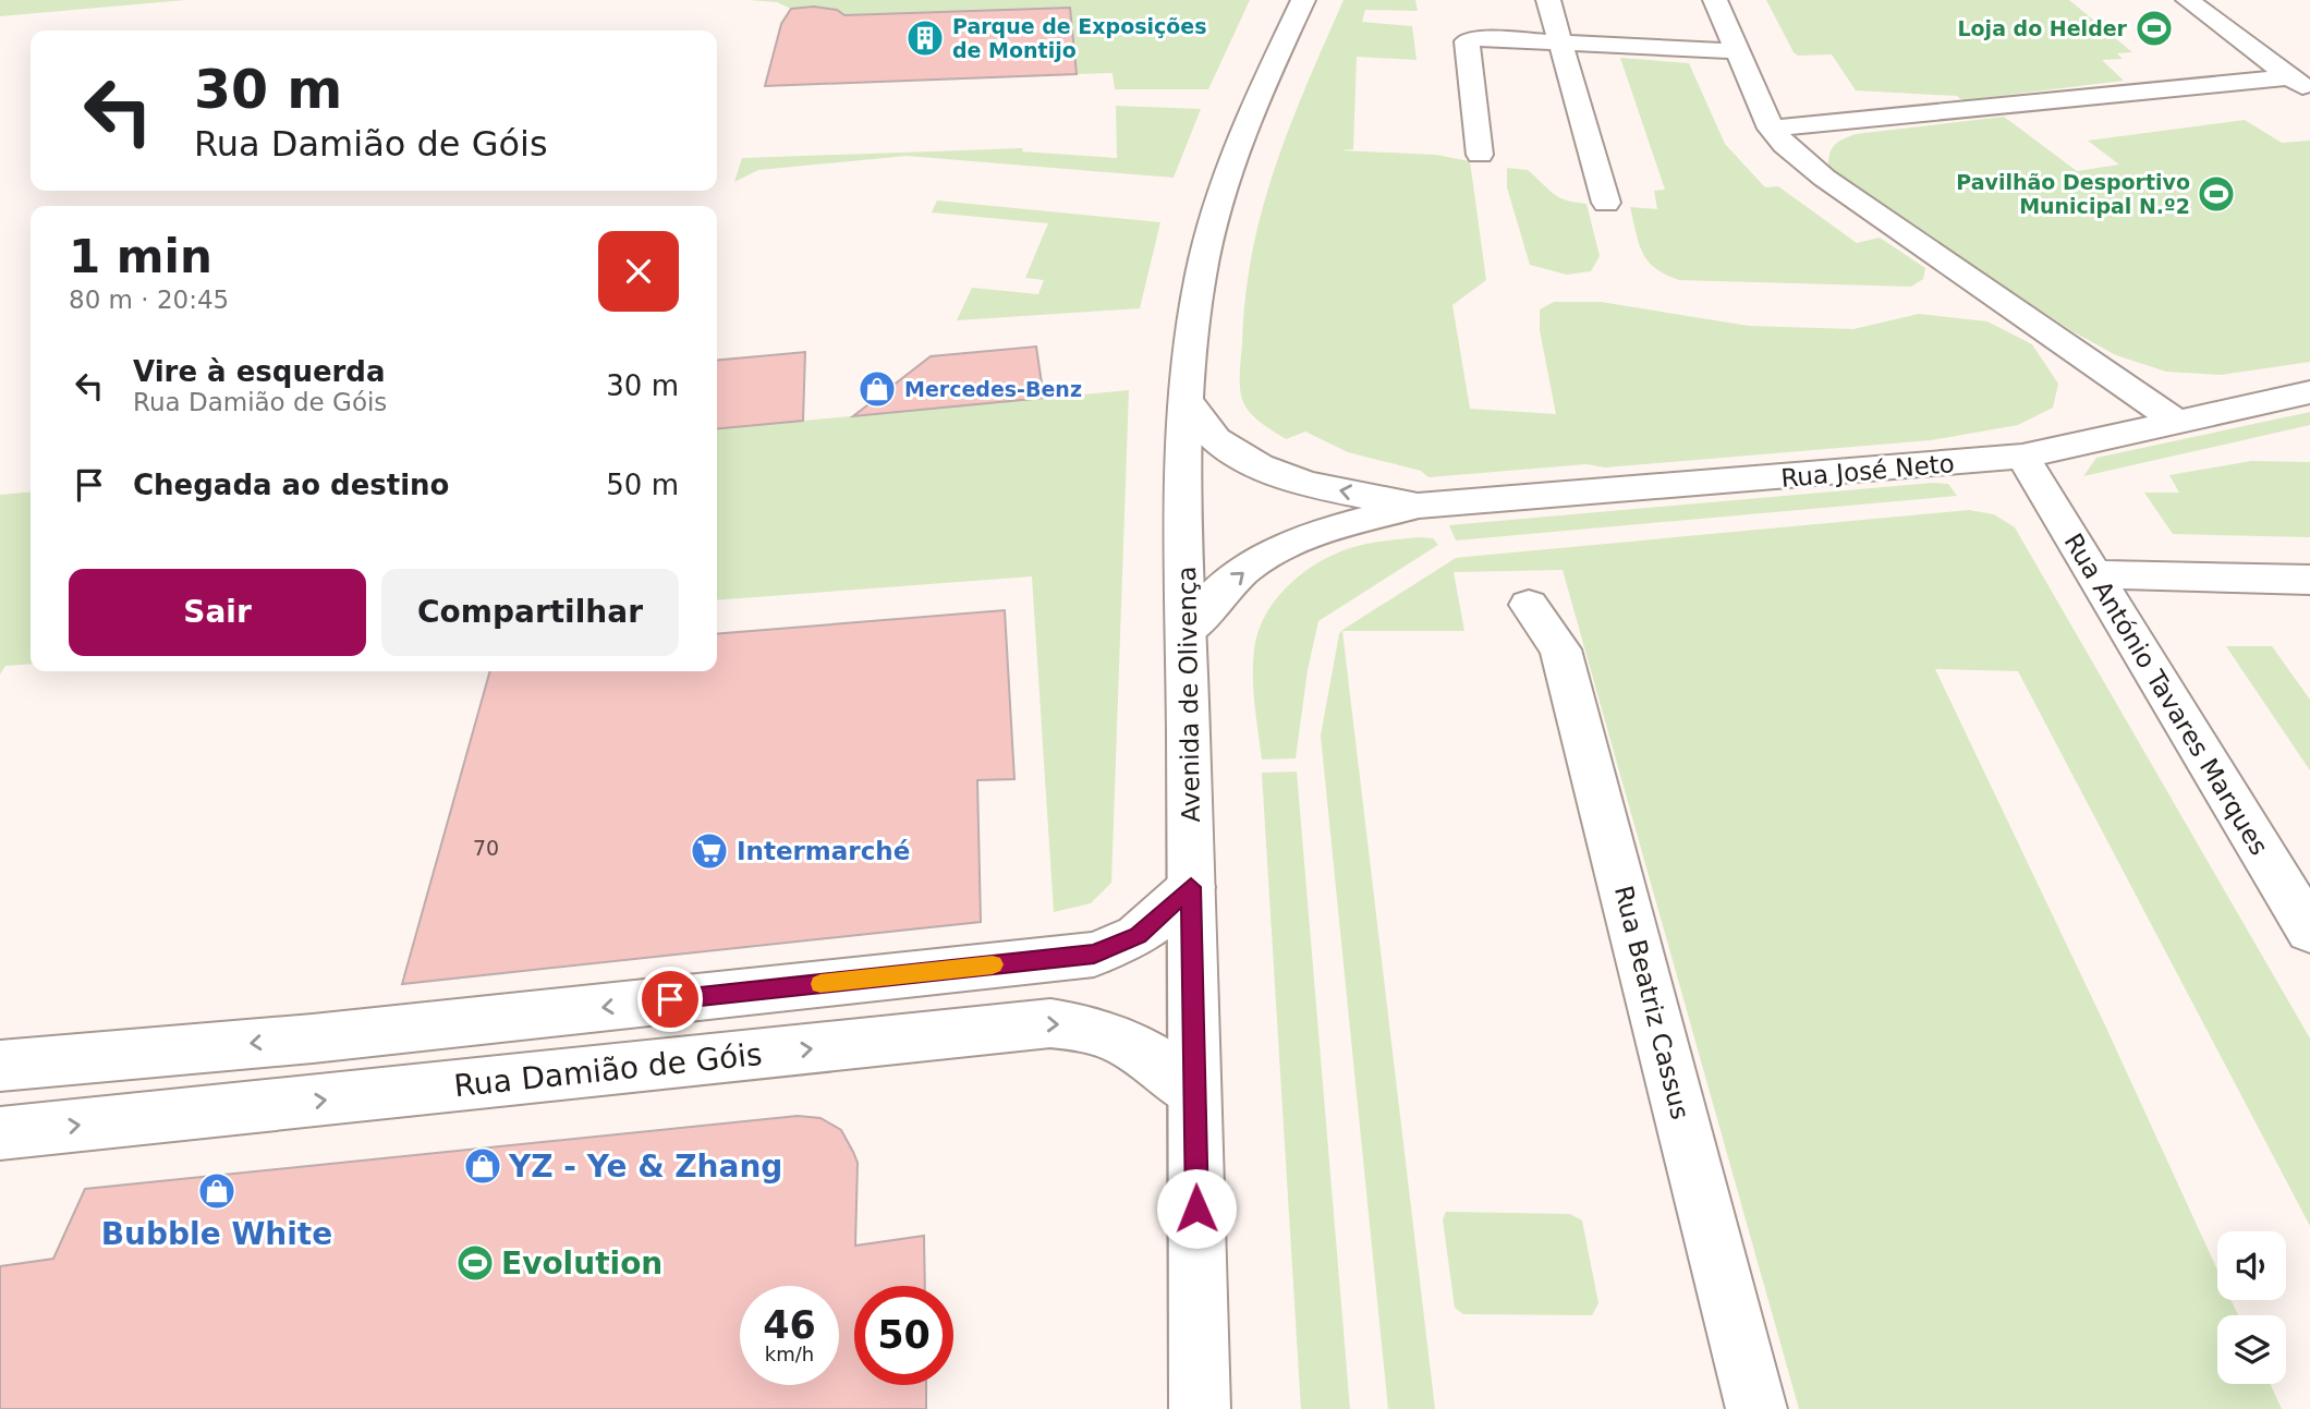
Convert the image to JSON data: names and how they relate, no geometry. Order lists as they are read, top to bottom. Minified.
{"streets":{"street":["Rua José Neto","Avenida de Olivença","Rua António Tavares Marques","Rua Beatriz Cassus","Rua Damião de Góis"]},"crossings":[["Rua José Neto","Avenida de Olivença"],["Rua José Neto","Rua António Tavares Marques"],["Avenida de Olivença","Rua Damião de Góis"]],"places":{"sports":["Loja do Helder","Pavilhão Desportivo Municipal N.º2","Evolution"],"building":["Parque de Exposições de Montijo"],"shop":["Mercedes-Benz","YZ - Ye & Zhang","Bubble White"],"supermarket":["Intermarché"]},"house_numbers":["70"],"page":{"turn":["30 m","Rua Damião de Góis"],"heading":["1 min","80 m · 20:45"],"list":[{"name":"Vire à esquerda","note":"Rua Damião de Góis","value":"30 m"},{"name":"Chegada ao destino","value":"50 m"}],"buttons":["Sair","Compartilhar"],"speed":"46 km/h","limit":"50"}}
